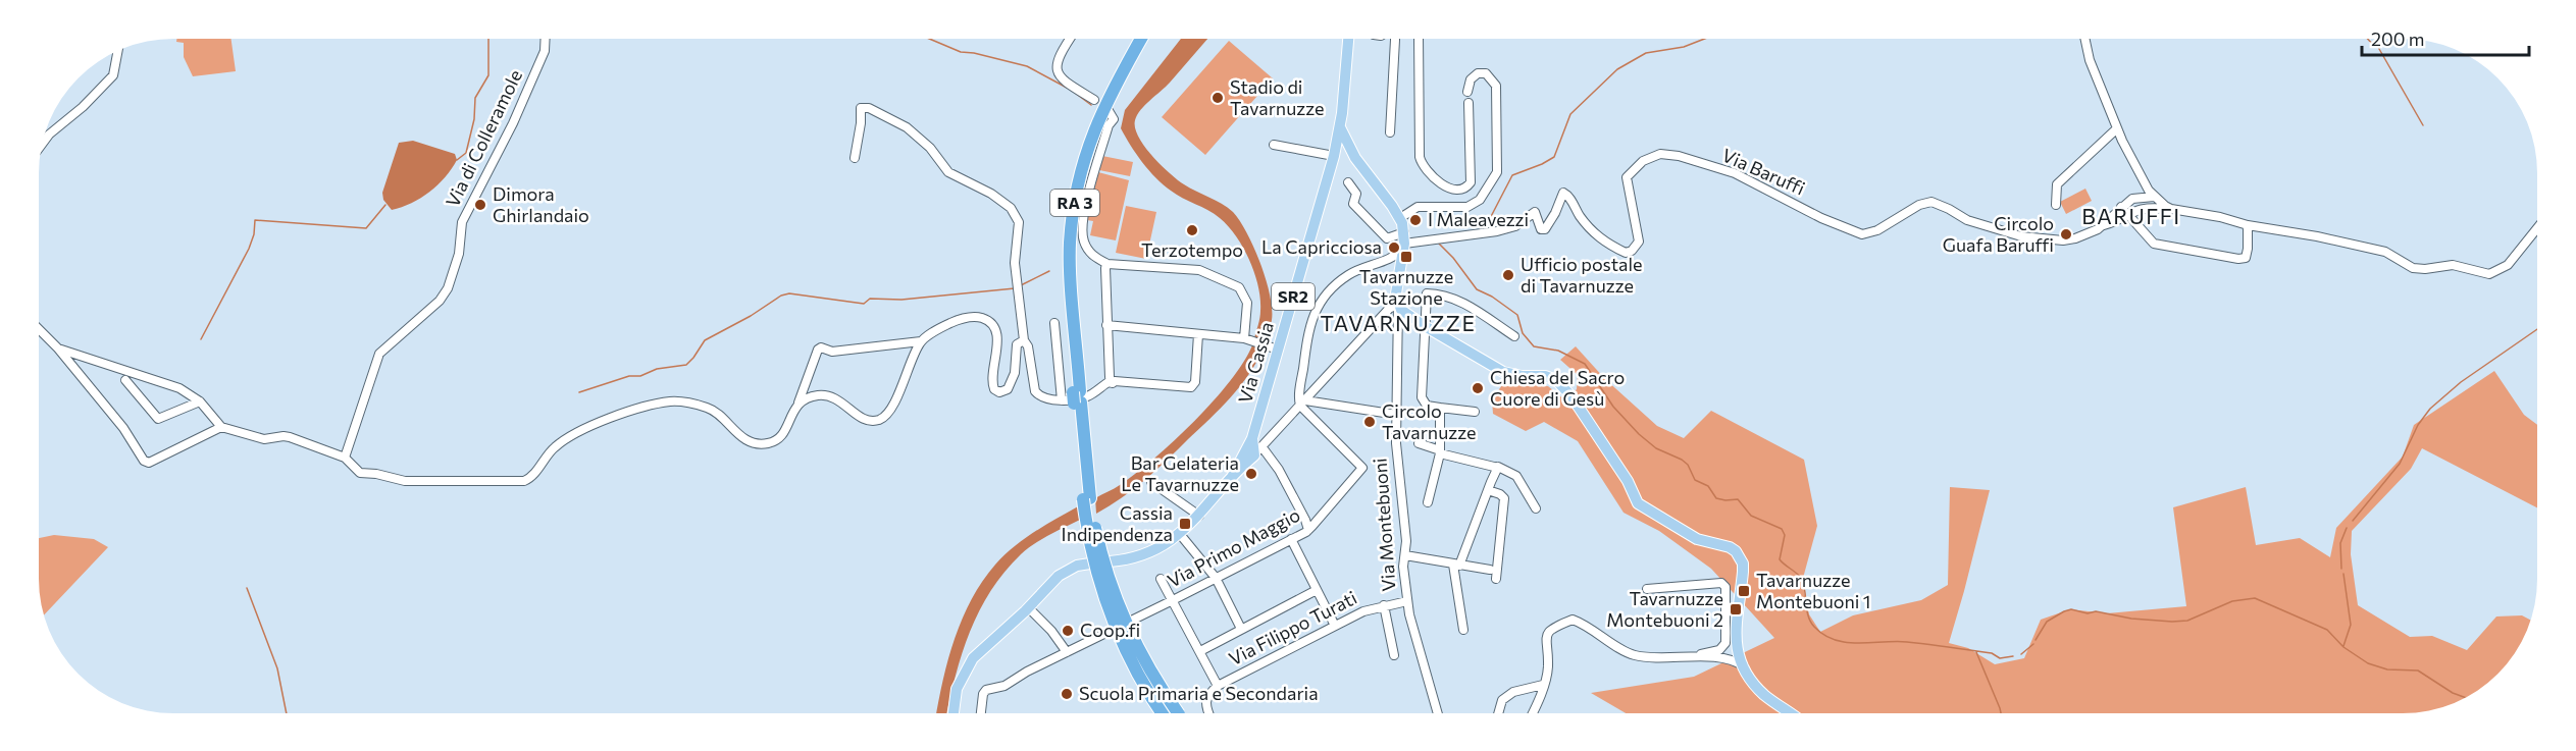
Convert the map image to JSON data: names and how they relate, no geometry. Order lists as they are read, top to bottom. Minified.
{"streets":{"highway":["RA 3"],"main road":["SR2","Via Cassia","Via Montebuoni"],"street":["Via di Colleramole","Via Baruffi","Via Primo Maggio","Via Filippo Turati"]},"crossings":[["Via Baruffi","Via Montebuoni"],["Via Montebuoni","Via Filippo Turati"]],"districts":["BARUFFI","TAVARNUZZE"],"places":{"other":["Stadio di Tavarnuzze","Dimora Ghirlandaio","I Maleavezzi","Terzotempo","Circolo Guafa Baruffi","La Capricciosa","Ufficio postale di Tavarnuzze","Chiesa del Sacro Cuore di Gesù","Circolo Tavarnuzze","Bar Gelateria Le Tavarnuzze","Coop.fi","Scuola Primaria e Secondaria"],"transit":["Tavarnuzze Stazione","Cassia Indipendenza","Tavarnuzze Montebuoni 1","Tavarnuzze Montebuoni 2"]},"scale_bar":"200 m"}
